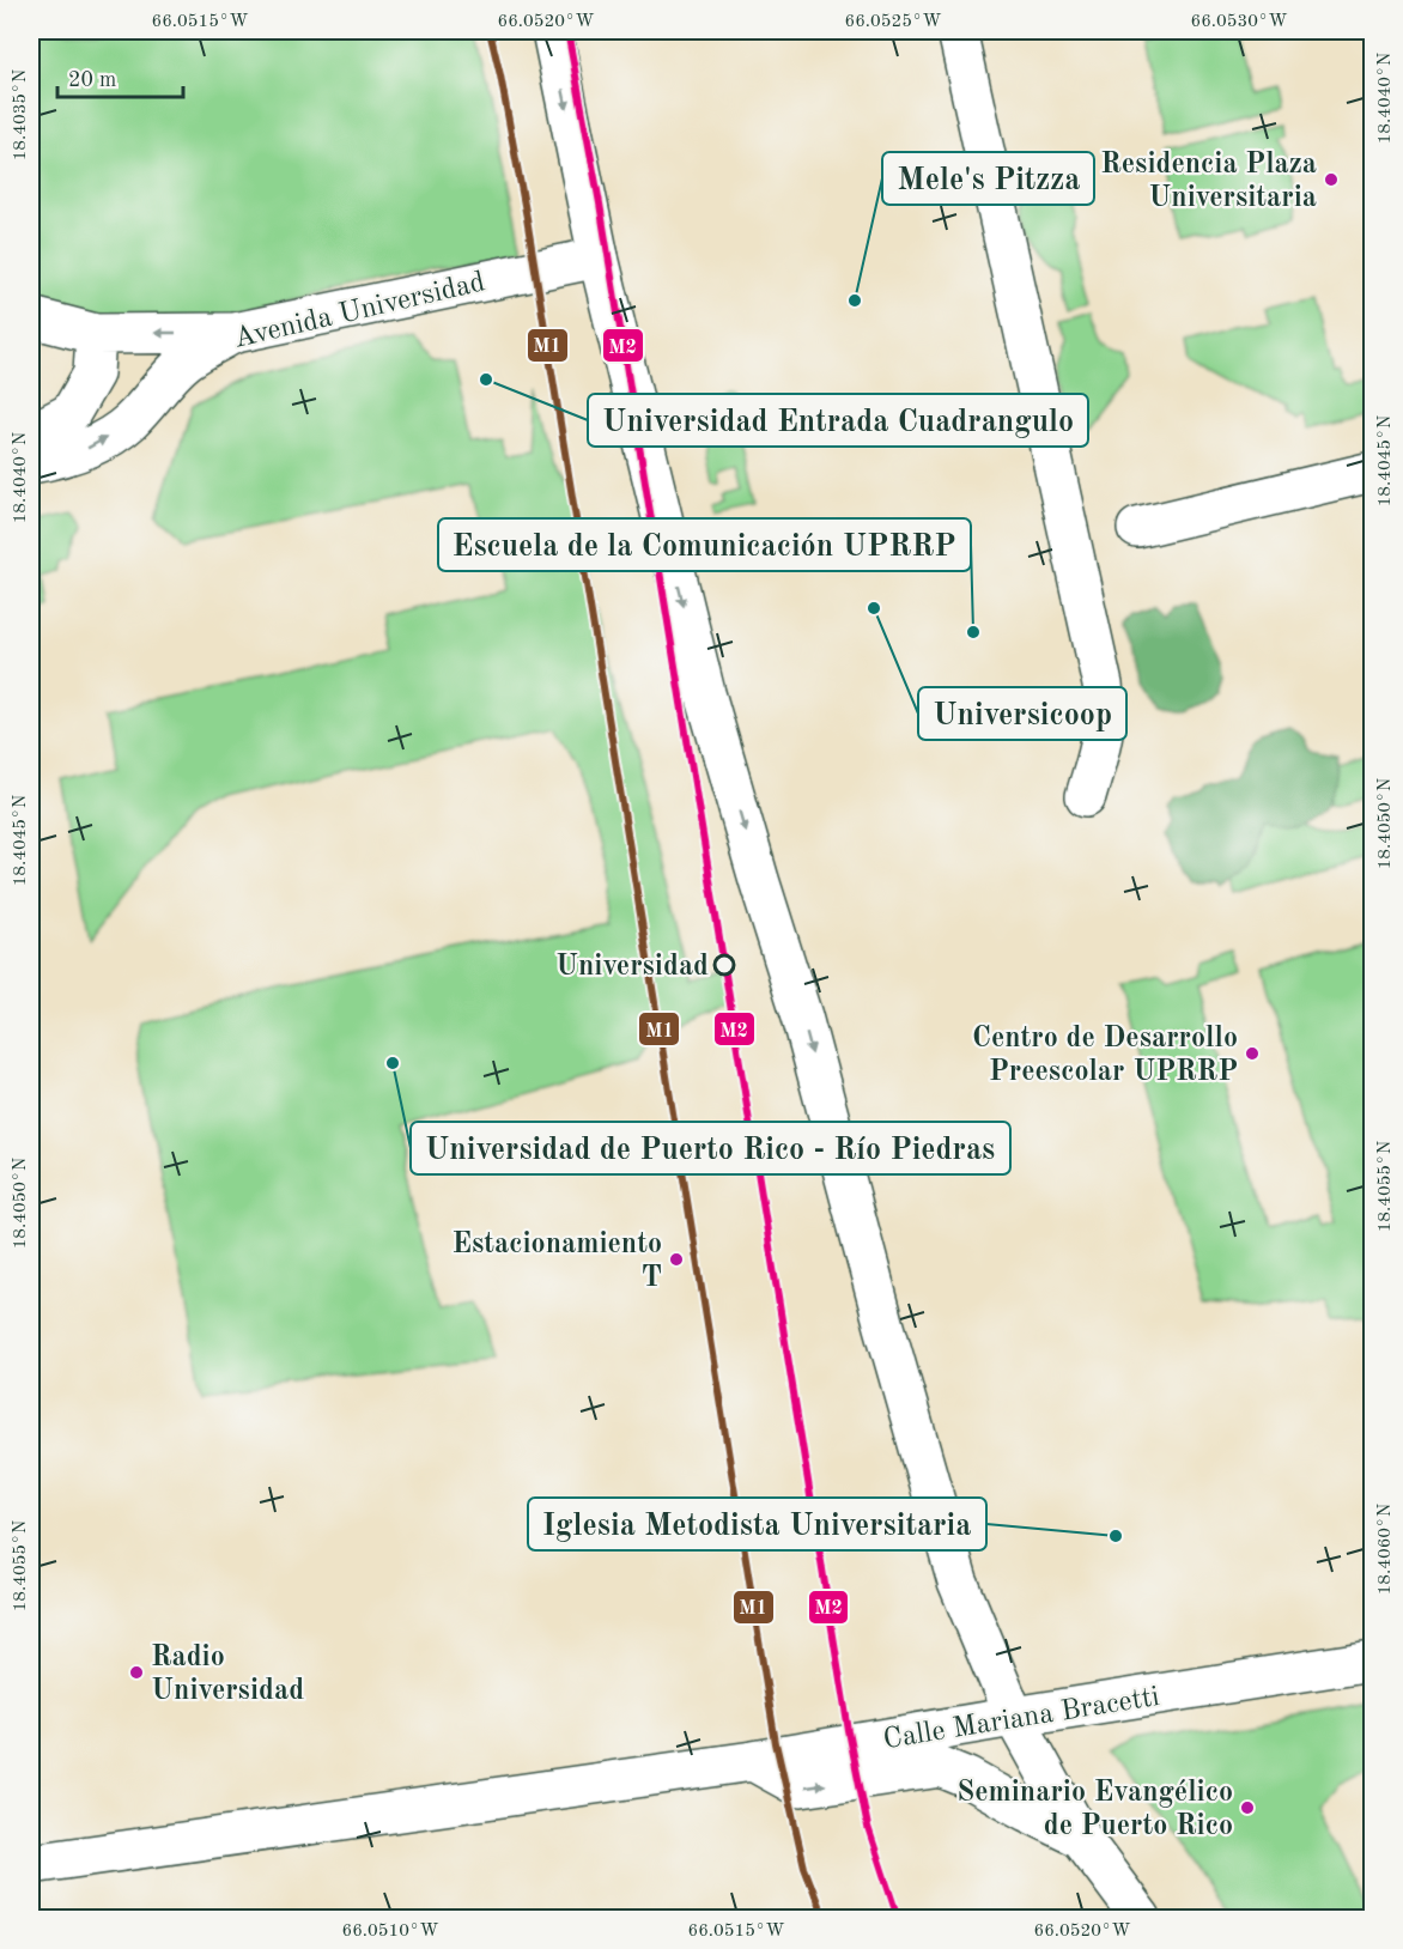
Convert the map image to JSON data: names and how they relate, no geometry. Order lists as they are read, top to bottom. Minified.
{"streets":{"street":["Avenida Universidad","Calle Mariana Bracetti"]},"one_way":["Avenida Universidad"],"places":["Residencia Plaza Universitaria","Mele's Pitzza","Universidad Entrada Cuadrangulo","Universicoop","Escuela de la Comunicación UPRRP","Universidad","Centro de Desarrollo Preescolar UPRRP","Universidad de Puerto Rico - Río Piedras","Estacionamiento T","Iglesia Metodista Universitaria","Radio Universidad","Seminario Evangélico de Puerto Rico"],"lines":["transit line M1","transit line M2"],"scale_bar":"20 m","coordinates":["66.0515°W","66.0520°W","66.0525°W","66.0530°W","18.4040°N","18.4035°N","18.4045°N","18.4050°N","18.4055°N","18.4060°N","66.0510°W"]}
